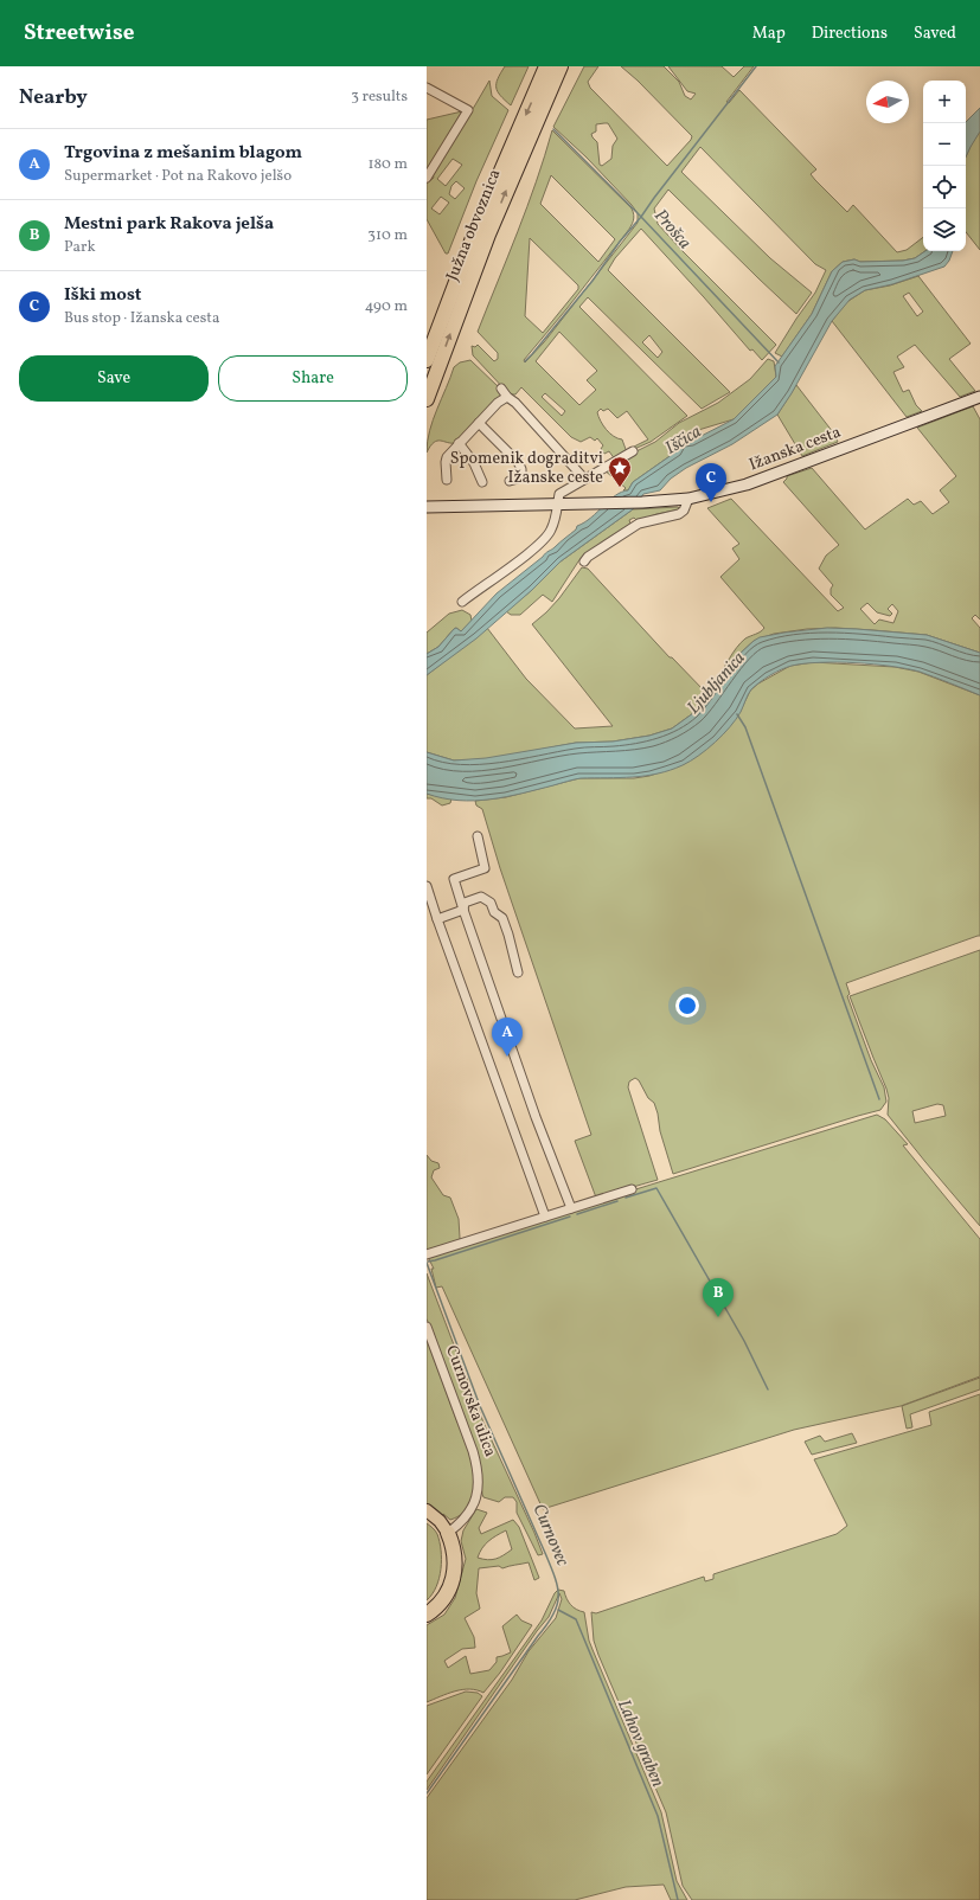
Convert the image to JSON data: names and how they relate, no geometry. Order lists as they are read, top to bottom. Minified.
{"streets":{"highway":["Južna obvoznica"],"main road":["Ižanska cesta"],"street":["Curnovska ulica"]},"water":["Prošca","Iščica","Ljubljanica","Curnovec","Lahov graben"],"places":{"place":["Spomenik dograditvi Ižanske ceste"]},"north":"left","page":{"header":"Streetwise","nav":["Map","Directions","Saved"],"heading":["Nearby","3 results"],"map_buttons":["+","−"],"list":[{"mark":"A","name":"Trgovina z mešanim blagom","note":"Supermarket · Pot na Rakovo jelšo","value":"180 m"},{"mark":"B","name":"Mestni park Rakova jelša","note":"Park","value":"310 m"},{"mark":"C","name":"Iški most","note":"Bus stop · Ižanska cesta","value":"490 m"}],"buttons":["Save","Share"],"pins":["C","A","B"]}}
